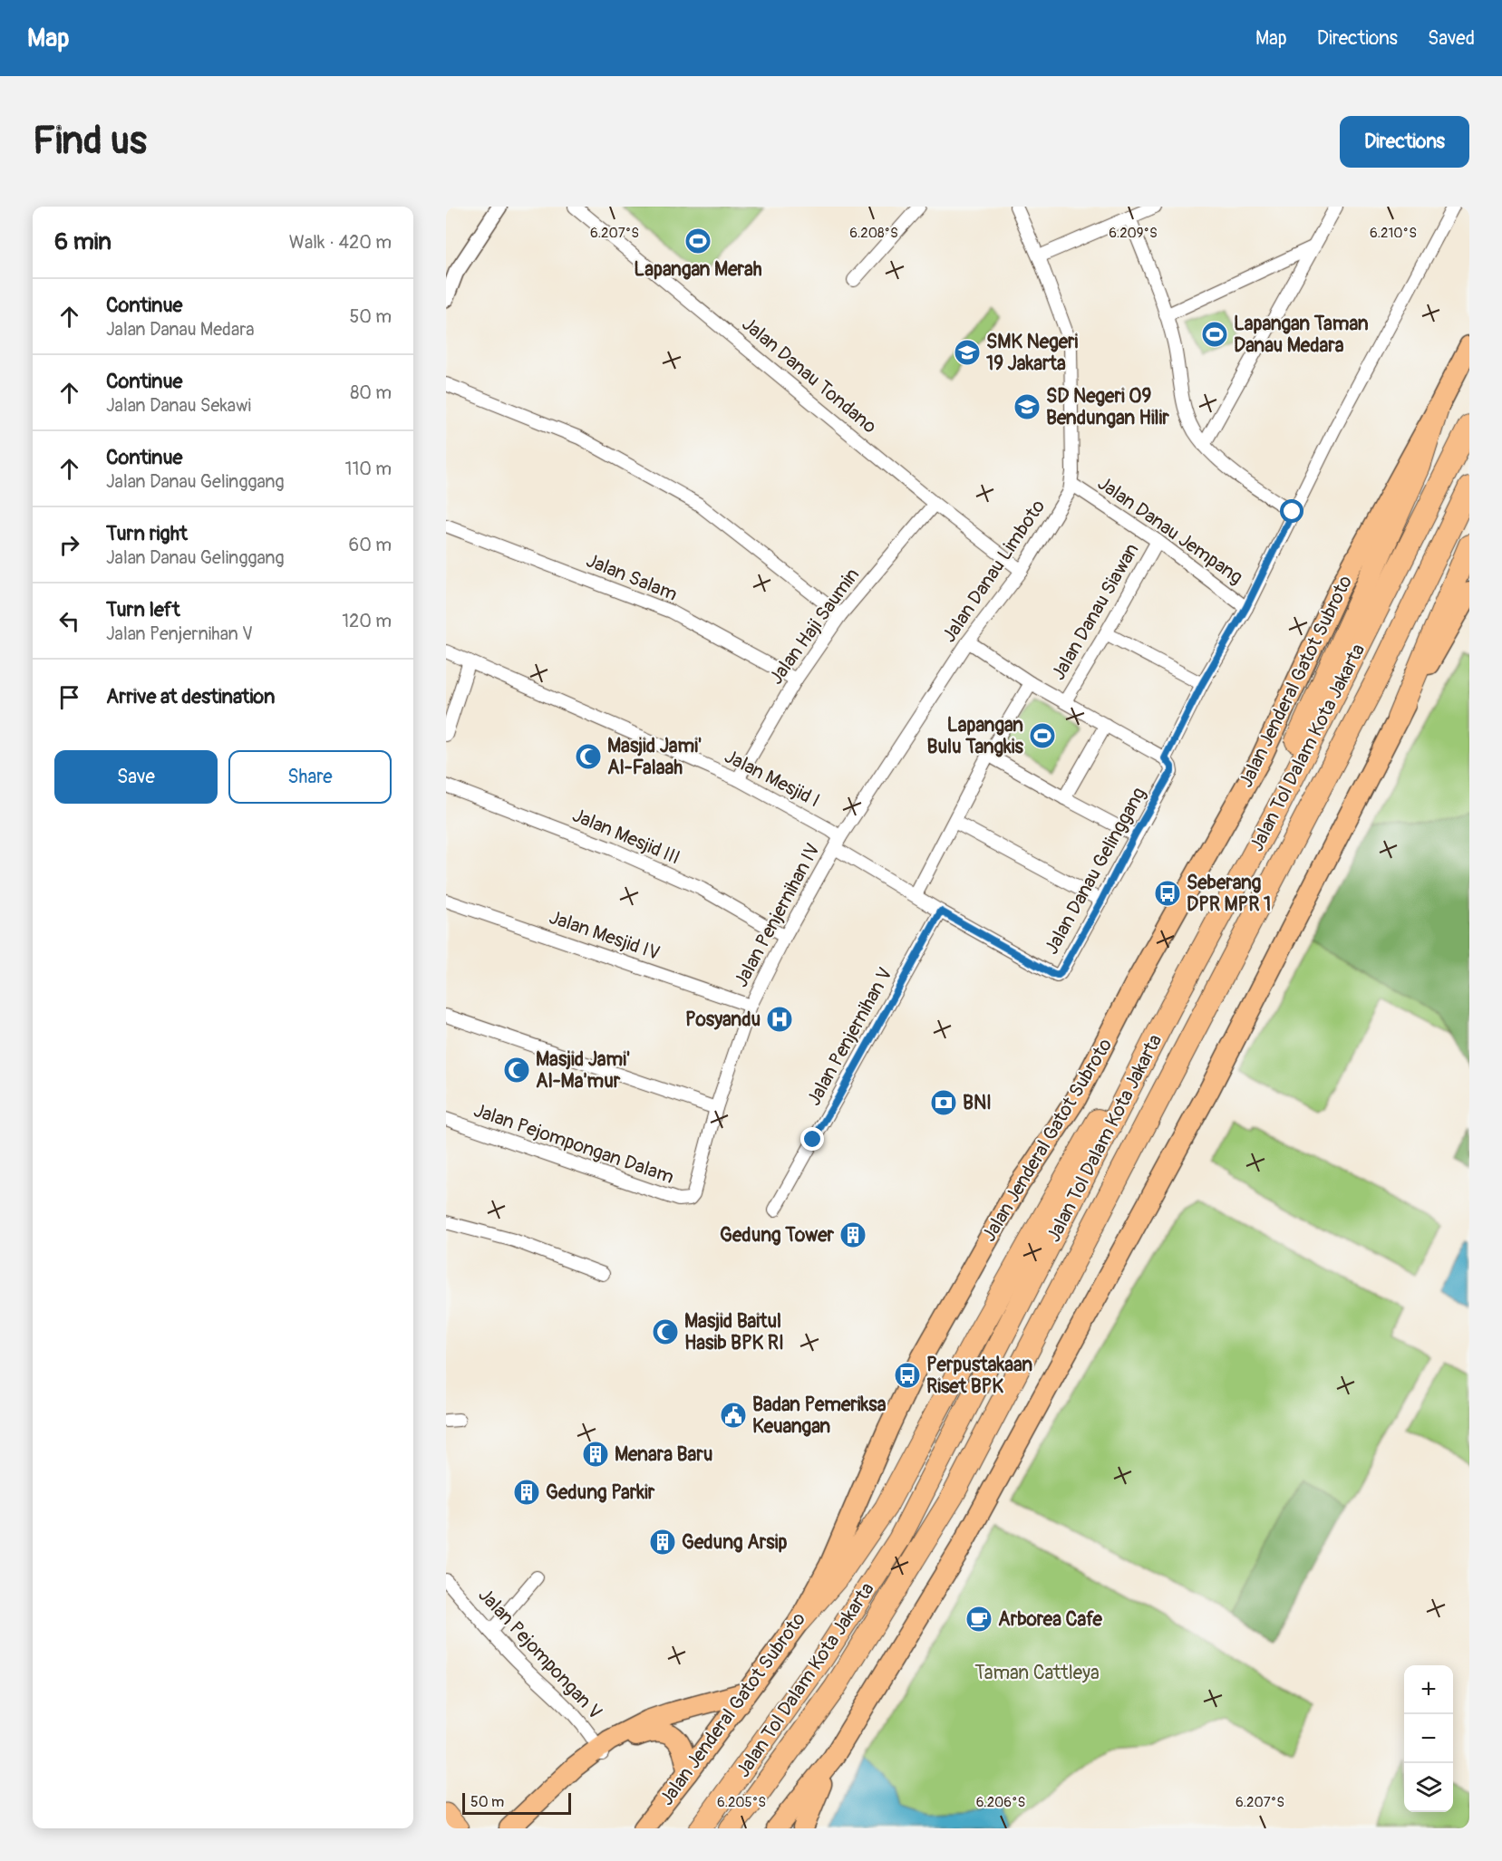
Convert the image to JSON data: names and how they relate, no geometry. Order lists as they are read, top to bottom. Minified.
{"streets":{"highway":["Jalan Jenderal Gatot Subroto","Jalan Tol Dalam Kota Jakarta"],"street":["Jalan Danau Tondano","Jalan Danau Jempang","Jalan Danau Limboto","Jalan Salam","Jalan Danau Siawan","Jalan Haji Saumin","Jalan Mesjid I","Jalan Mesjid III","Jalan Danau Gelinggang","Jalan Penjernihan IV","Jalan Mesjid IV","Jalan Penjernihan V","Jalan Pejompongan Dalam","Jalan Pejompongan V"]},"crossings":[["Jalan Danau Tondano","Jalan Danau Limboto"],["Jalan Danau Tondano","Jalan Haji Saumin"],["Jalan Danau Jempang","Jalan Danau Limboto"],["Jalan Danau Jempang","Jalan Danau Siawan"],["Jalan Danau Limboto","Jalan Mesjid I"],["Jalan Danau Limboto","Jalan Danau Gelinggang"],["Jalan Danau Limboto","Jalan Penjernihan IV"],["Jalan Salam","Jalan Haji Saumin"],["Jalan Haji Saumin","Jalan Mesjid I"],["Jalan Mesjid I","Jalan Danau Gelinggang"],["Jalan Mesjid I","Jalan Penjernihan IV"],["Jalan Mesjid III","Jalan Penjernihan IV"],["Jalan Danau Gelinggang","Jalan Penjernihan IV"],["Jalan Danau Gelinggang","Jalan Penjernihan V"],["Jalan Penjernihan IV","Jalan Mesjid IV"],["Jalan Penjernihan IV","Jalan Pejompongan Dalam"]],"parks":["Taman Cattleya"],"places":{"sports":["Lapangan Merah","Lapangan Taman Danau Medara","Lapangan Bulu Tangkis"],"school or university":["SMK Negeri 19 Jakarta","SD Negeri 09 Bendungan Hilir"],"mosque":["Masjid Jami' Al-Falaah","Masjid Jami' Al-Ma'mur","Masjid Baitul Hasib BPK RI"],"bus stop":["Seberang DPR MPR 1","Perpustakaan Riset BPK"],"hospital":["Posyandu"],"bank":["BNI"],"building":["Gedung Tower","Menara Baru","Gedung Parkir","Gedung Arsip"],"public building":["Badan Pemeriksa Keuangan"],"cafe":["Arborea Cafe"]},"scale_bar":"50 m","page":{"header":"Map","nav":["Map","Directions","Saved"],"buttons":["Directions",["Save","Share"]],"title":"Find us","heading":["6 min","Walk · 420 m"],"list":[["Continue","Jalan Danau Medara","50 m"],["Continue","Jalan Danau Sekawi","80 m"],["Continue","Jalan Danau Gelinggang","110 m"],["Turn right","Jalan Danau Gelinggang","60 m"],["Turn left","Jalan Penjernihan V","120 m"],"Arrive at destination"],"map_buttons":["+","−"],"scale":"50 m"},"coordinates":["6.209°S","6.210°S","6.207°S","6.208°S","6.205°S","6.206°S"]}
